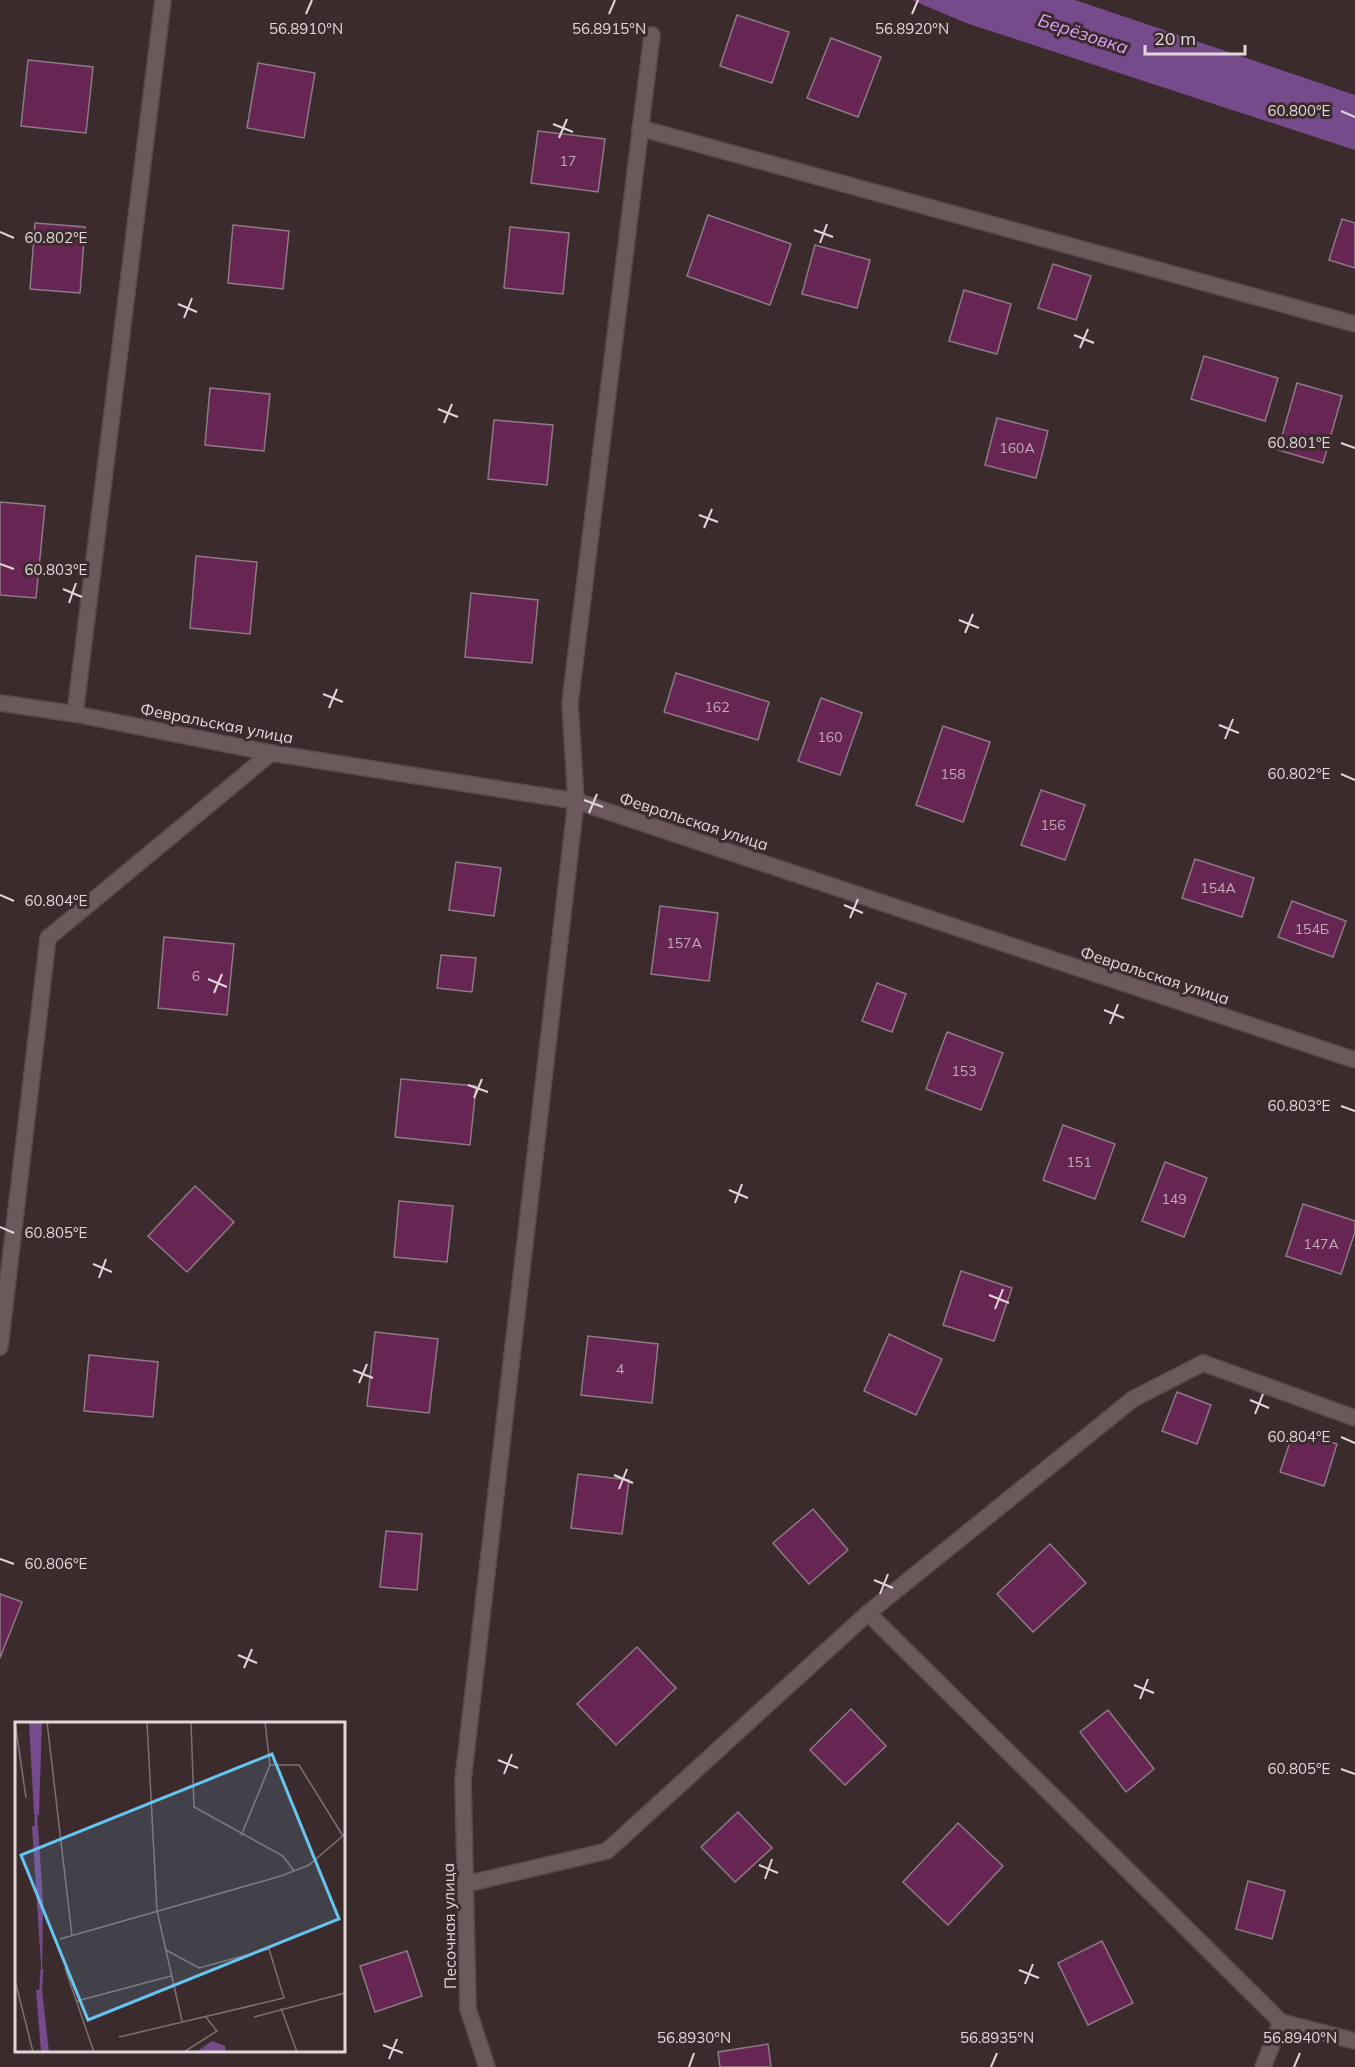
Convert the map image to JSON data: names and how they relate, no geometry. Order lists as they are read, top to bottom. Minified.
{"streets":{"street":["Февральская улица","Песочная улица"]},"crossings":[["Февральская улица","Песочная улица"]],"water":["Берёзовка"],"house_numbers":["17","160А","162","160","158","156","154А","154Б","157А","6","153","151","149","147А","4"],"scale_bar":"20 m","coordinates":["56.8920°N","56.8910°N","56.8915°N","60.800°E","60.802°E","60.801°E","60.803°E","60.804°E","60.805°E","60.806°E","56.8930°N","56.8935°N","56.8940°N"]}
